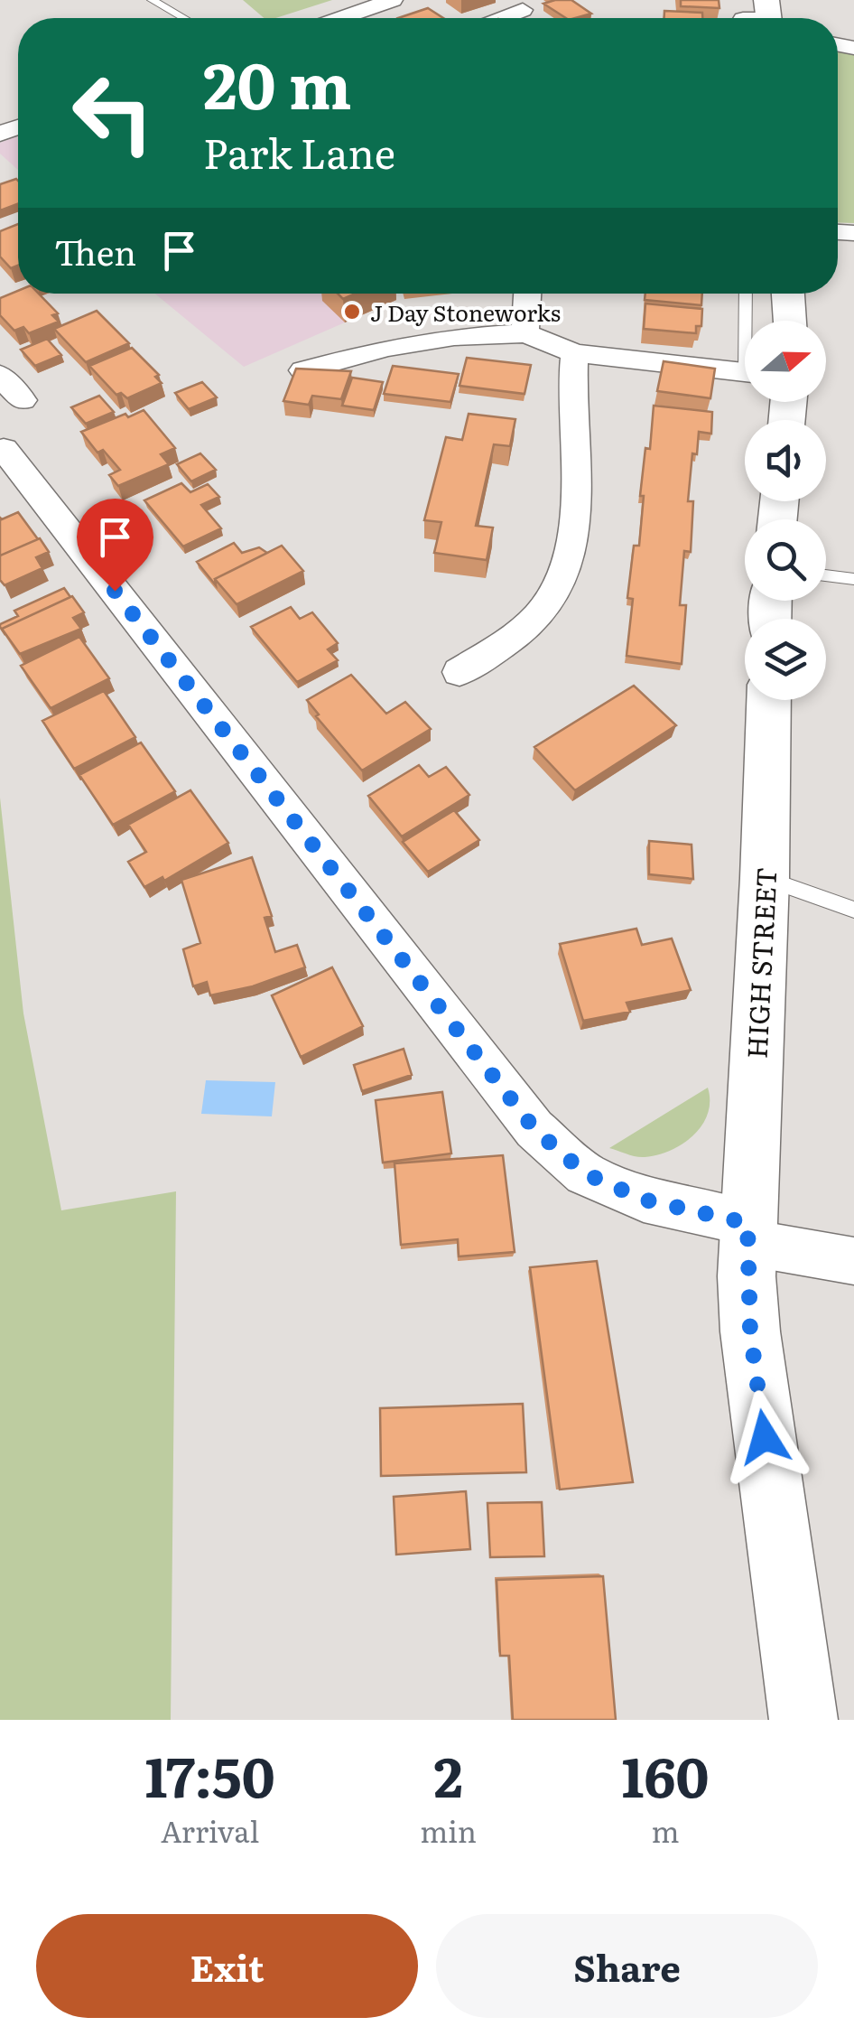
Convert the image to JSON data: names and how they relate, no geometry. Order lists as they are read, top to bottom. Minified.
{"streets":{"street":["HIGH STREET"]},"places":["J Day Stoneworks"],"north":"right","page":{"turn":["20 m","Park Lane"],"then":"Then","eta":["17:50","Arrival","2","min","160","m"],"buttons":["Exit","Share"]}}
